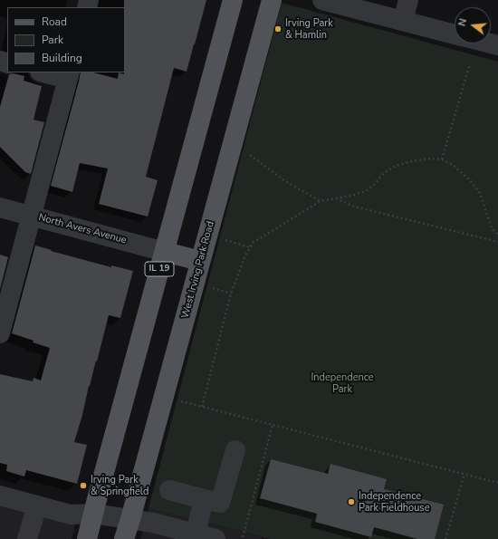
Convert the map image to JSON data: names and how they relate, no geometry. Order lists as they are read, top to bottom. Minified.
{"streets":{"main road":["IL 19","West Irving Park Road"],"street":["North Avers Avenue"]},"crossings":[["North Avers Avenue","IL 19"]],"parks":["Independence Park"],"places":["Irving Park & Hamlin","Irving Park & Springfield","Independence Park Fieldhouse"],"legend":["Road","Park","Building"],"north":"left"}
